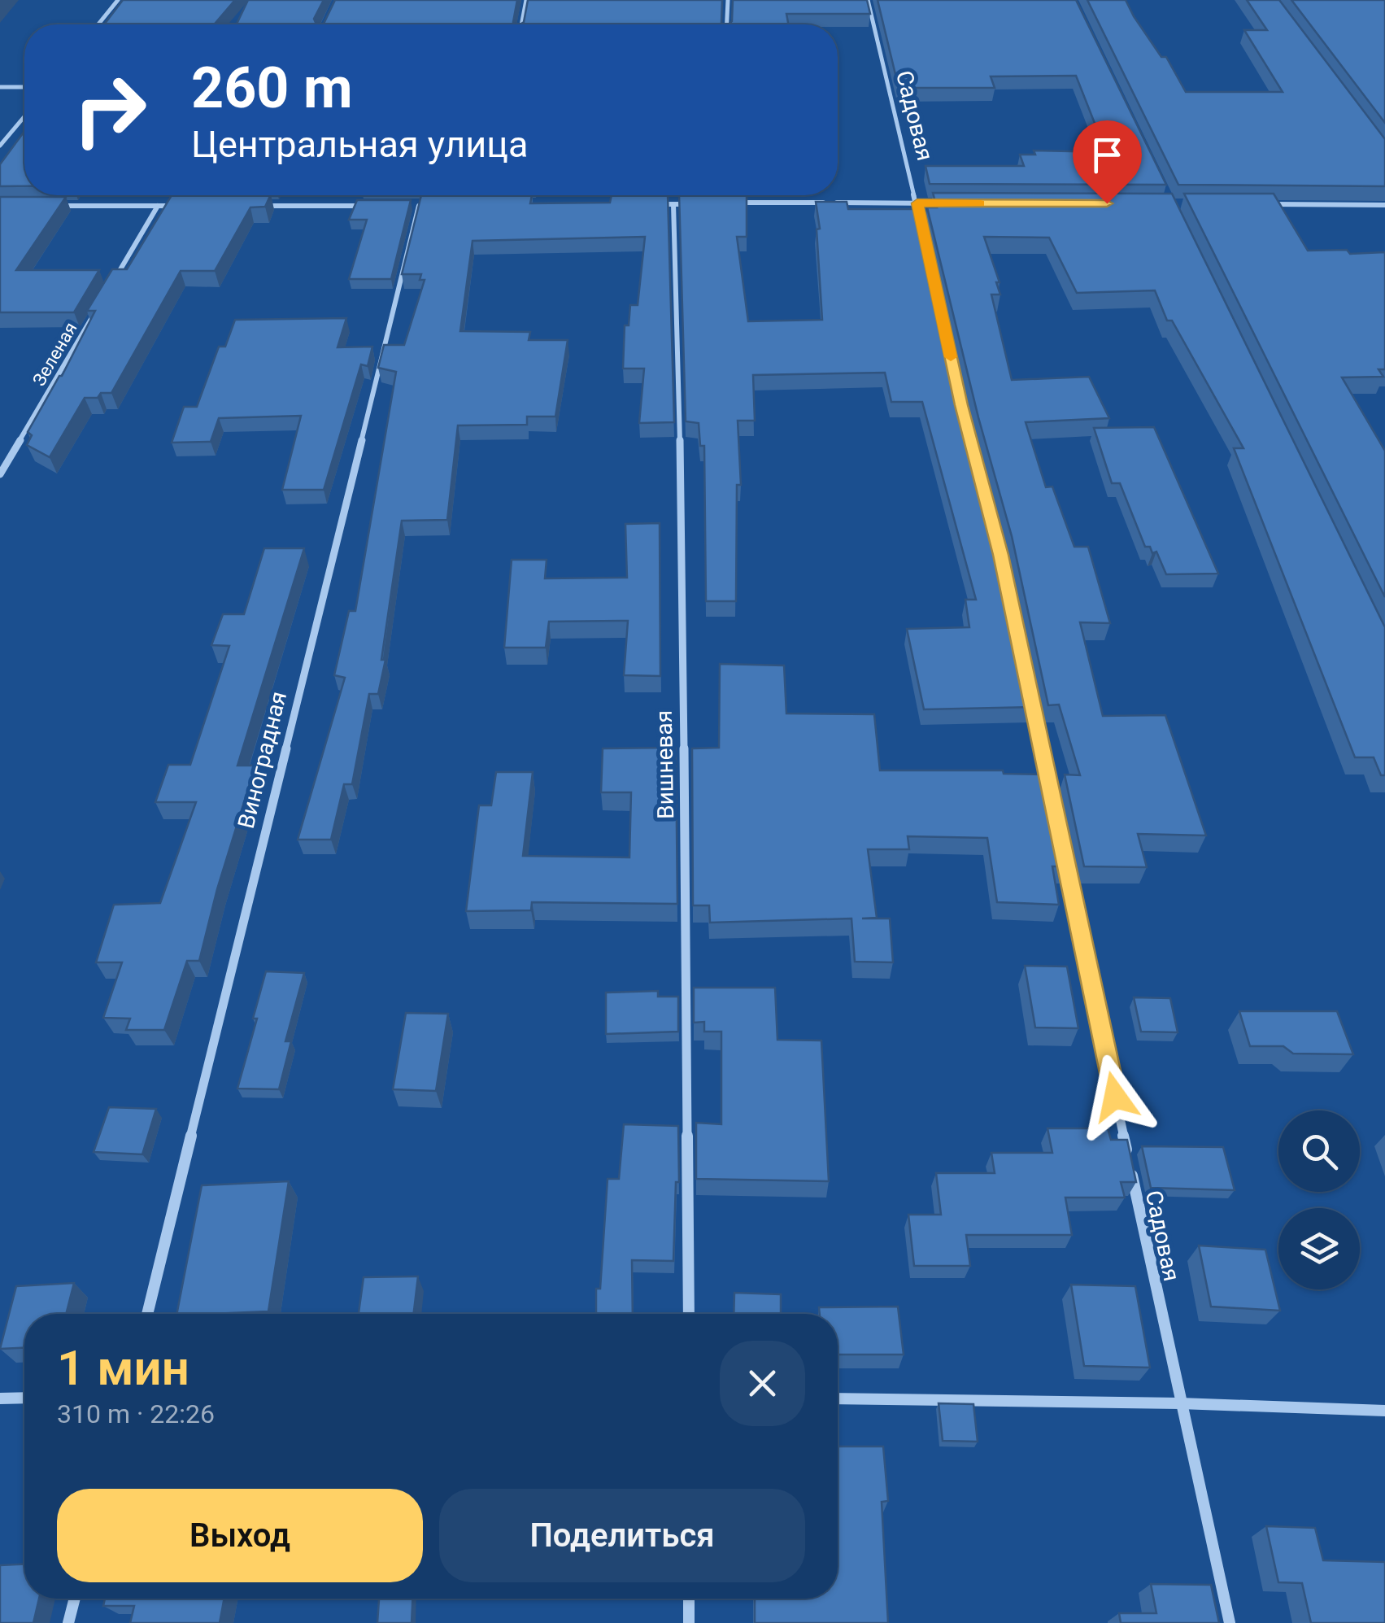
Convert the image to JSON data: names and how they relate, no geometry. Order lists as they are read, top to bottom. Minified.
{"streets":{"street":["Садовая","Зеленая","Виноградная","Вишневая"]},"page":{"turn":["260 m","Центральная улица"],"heading":["1 мин","310 m · 22:26"],"buttons":["Выход","Поделиться"]}}
